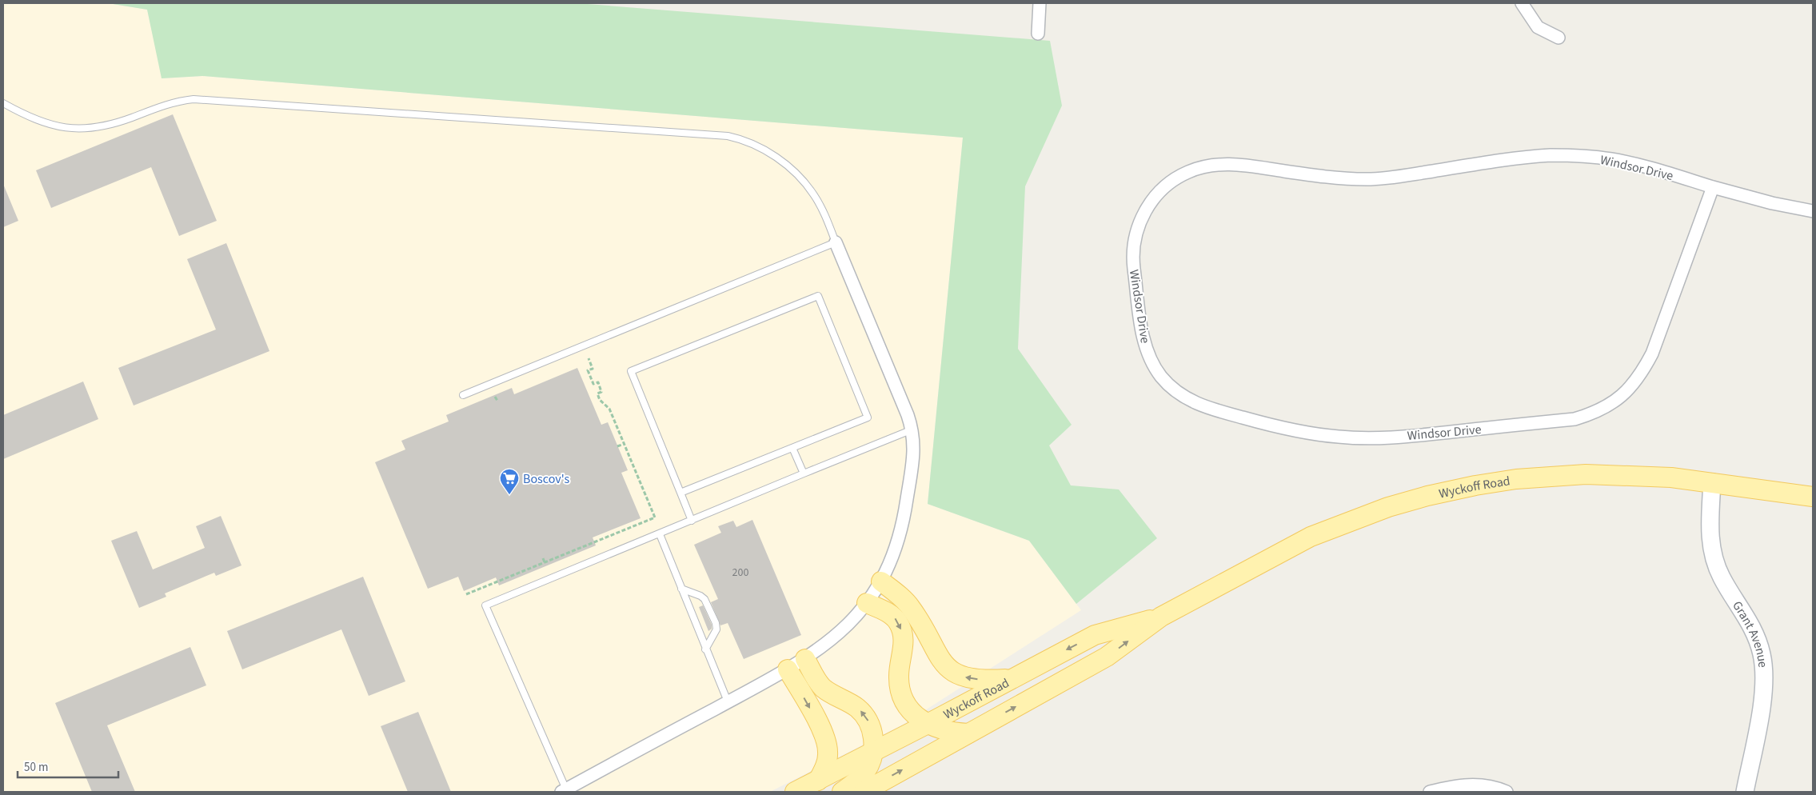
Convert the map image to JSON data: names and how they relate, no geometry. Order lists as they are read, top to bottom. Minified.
{"streets":{"main road":["Wyckoff Road"],"street":["Windsor Drive","Grant Avenue"]},"crossings":[["Wyckoff Road","Grant Avenue"]],"places":{"supermarket":["Boscov's"]},"house_numbers":["200"],"scale_bar":"50 m"}
